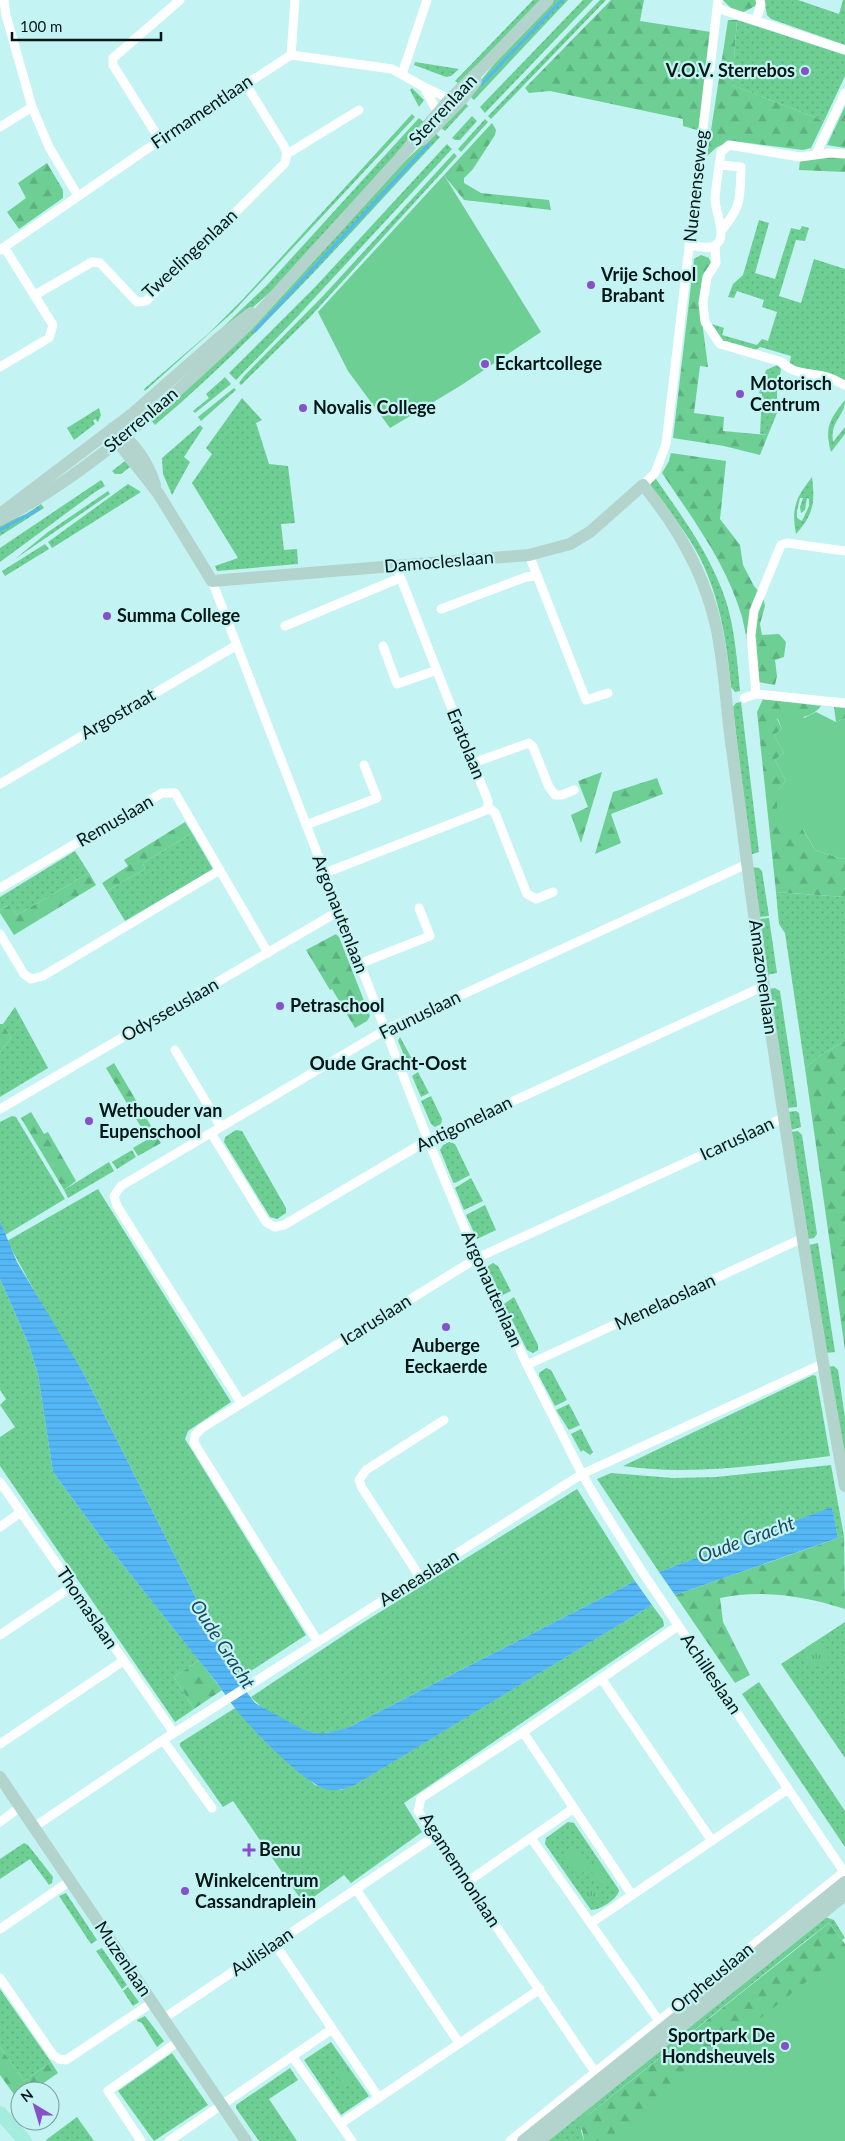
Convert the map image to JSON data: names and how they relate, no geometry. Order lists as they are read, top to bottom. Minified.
{"streets":{"street":["Sterrenlaan","Firmamentlaan","Nuenenseweg","Tweelingenlaan","Damocleslaan","Argostraat","Eratolaan","Remuslaan","Argonautenlaan","Amazonenlaan","Odysseuslaan","Faunuslaan","Antigonelaan","Icaruslaan","Menelaoslaan","Aeneaslaan","Thomaslaan","Achilleslaan","Agamemnonlaan","Aulislaan","Muzenlaan","Orpheuslaan"]},"crossings":[["Sterrenlaan","Argonautenlaan"],["Nuenenseweg","Damocleslaan"],["Nuenenseweg","Amazonenlaan"],["Damocleslaan","Eratolaan"],["Damocleslaan","Argonautenlaan"],["Damocleslaan","Amazonenlaan"],["Argostraat","Argonautenlaan"],["Remuslaan","Odysseuslaan"],["Argonautenlaan","Odysseuslaan"],["Argonautenlaan","Faunuslaan"],["Argonautenlaan","Antigonelaan"],["Argonautenlaan","Icaruslaan"],["Argonautenlaan","Menelaoslaan"],["Argonautenlaan","Aeneaslaan"],["Argonautenlaan","Achilleslaan"],["Amazonenlaan","Faunuslaan"],["Amazonenlaan","Antigonelaan"],["Amazonenlaan","Icaruslaan"],["Amazonenlaan","Menelaoslaan"],["Amazonenlaan","Aeneaslaan"],["Faunuslaan","Antigonelaan"],["Faunuslaan","Icaruslaan"],["Icaruslaan","Aeneaslaan"],["Aeneaslaan","Thomaslaan"],["Aeneaslaan","Achilleslaan"],["Aeneaslaan","Muzenlaan"],["Achilleslaan","Agamemnonlaan"],["Achilleslaan","Orpheuslaan"],["Agamemnonlaan","Aulislaan"],["Agamemnonlaan","Orpheuslaan"],["Aulislaan","Muzenlaan"]],"districts":["Oude Gracht-Oost"],"water":["Oude Gracht"],"places":{"other":["V.O.V. Sterrebos","Vrije School Brabant","Eckartcollege","Motorisch Centrum","Novalis College","Summa College","Petraschool","Wethouder van Eupenschool","Auberge Eeckaerde","Winkelcentrum Cassandraplein","Sportpark De Hondsheuvels"],"health":["Benu"]},"scale_bar":"100 m","north":"top left"}
